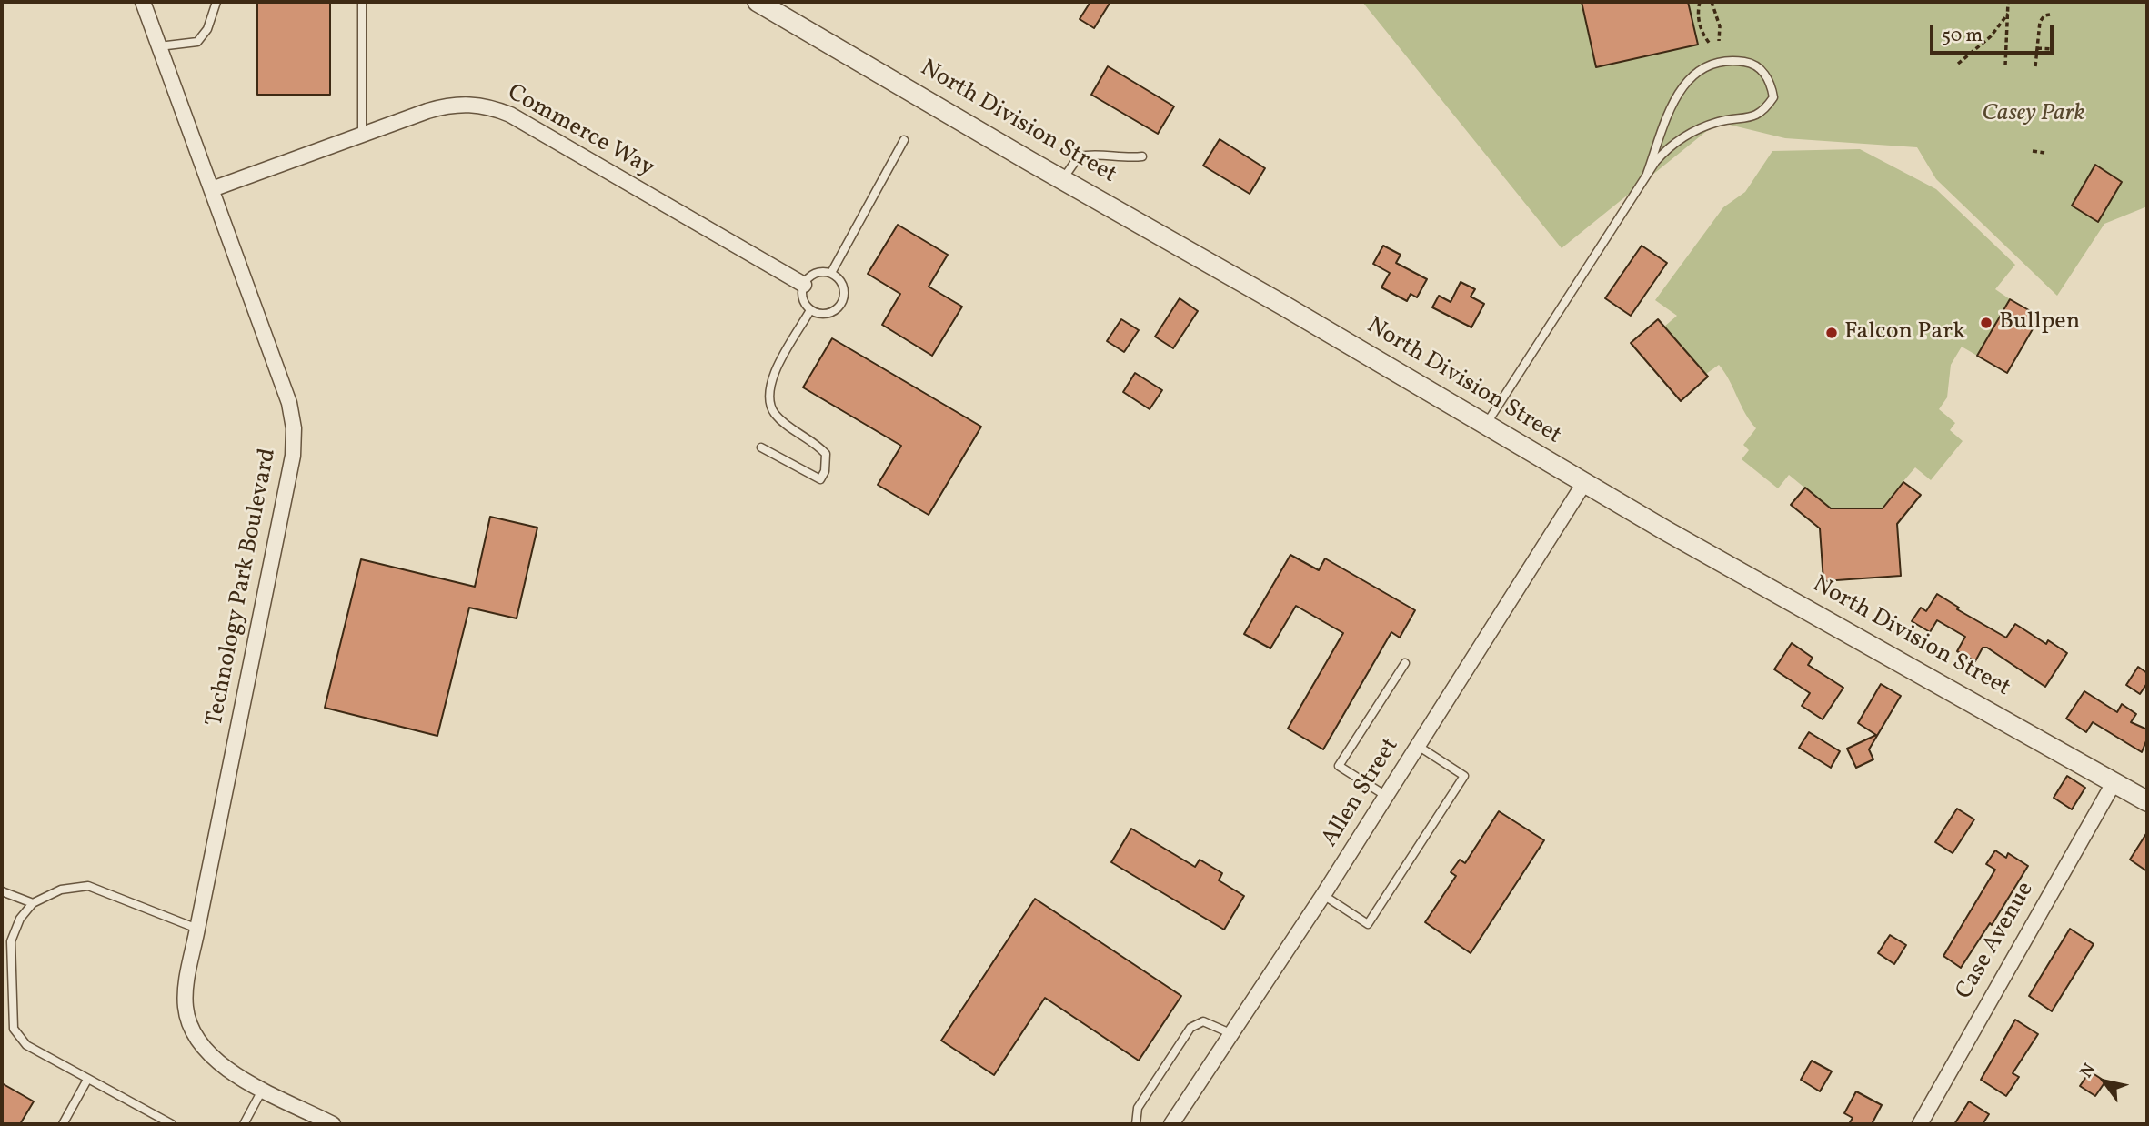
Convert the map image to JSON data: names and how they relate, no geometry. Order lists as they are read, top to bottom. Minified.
{"streets":{"street":["North Division Street","Commerce Way","Technology Park Boulevard","Allen Street","Case Avenue"]},"crossings":[["North Division Street","Allen Street"],["North Division Street","Case Avenue"],["Commerce Way","Technology Park Boulevard"]],"parks":["Casey Park"],"places":["Bullpen","Falcon Park"],"scale_bar":"50 m","north":"top left"}
